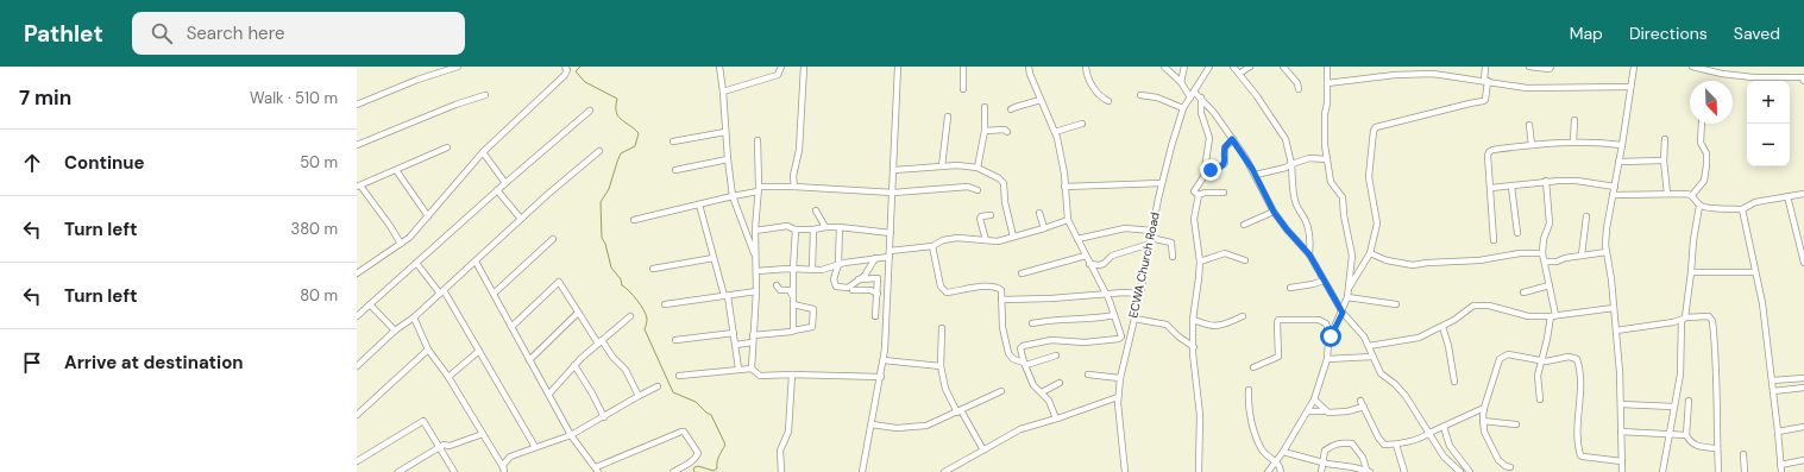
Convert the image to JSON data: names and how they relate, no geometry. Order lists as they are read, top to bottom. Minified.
{"streets":{"street":["ECWA Church Road"]},"north":"bottom right","page":{"header":"Pathlet","search":"Search here","nav":["Map","Directions","Saved"],"heading":["7 min","Walk · 510 m"],"map_buttons":["+","−"],"list":[["Continue","50 m"],["Turn left","380 m"],["Turn left","80 m"],"Arrive at destination"]}}
